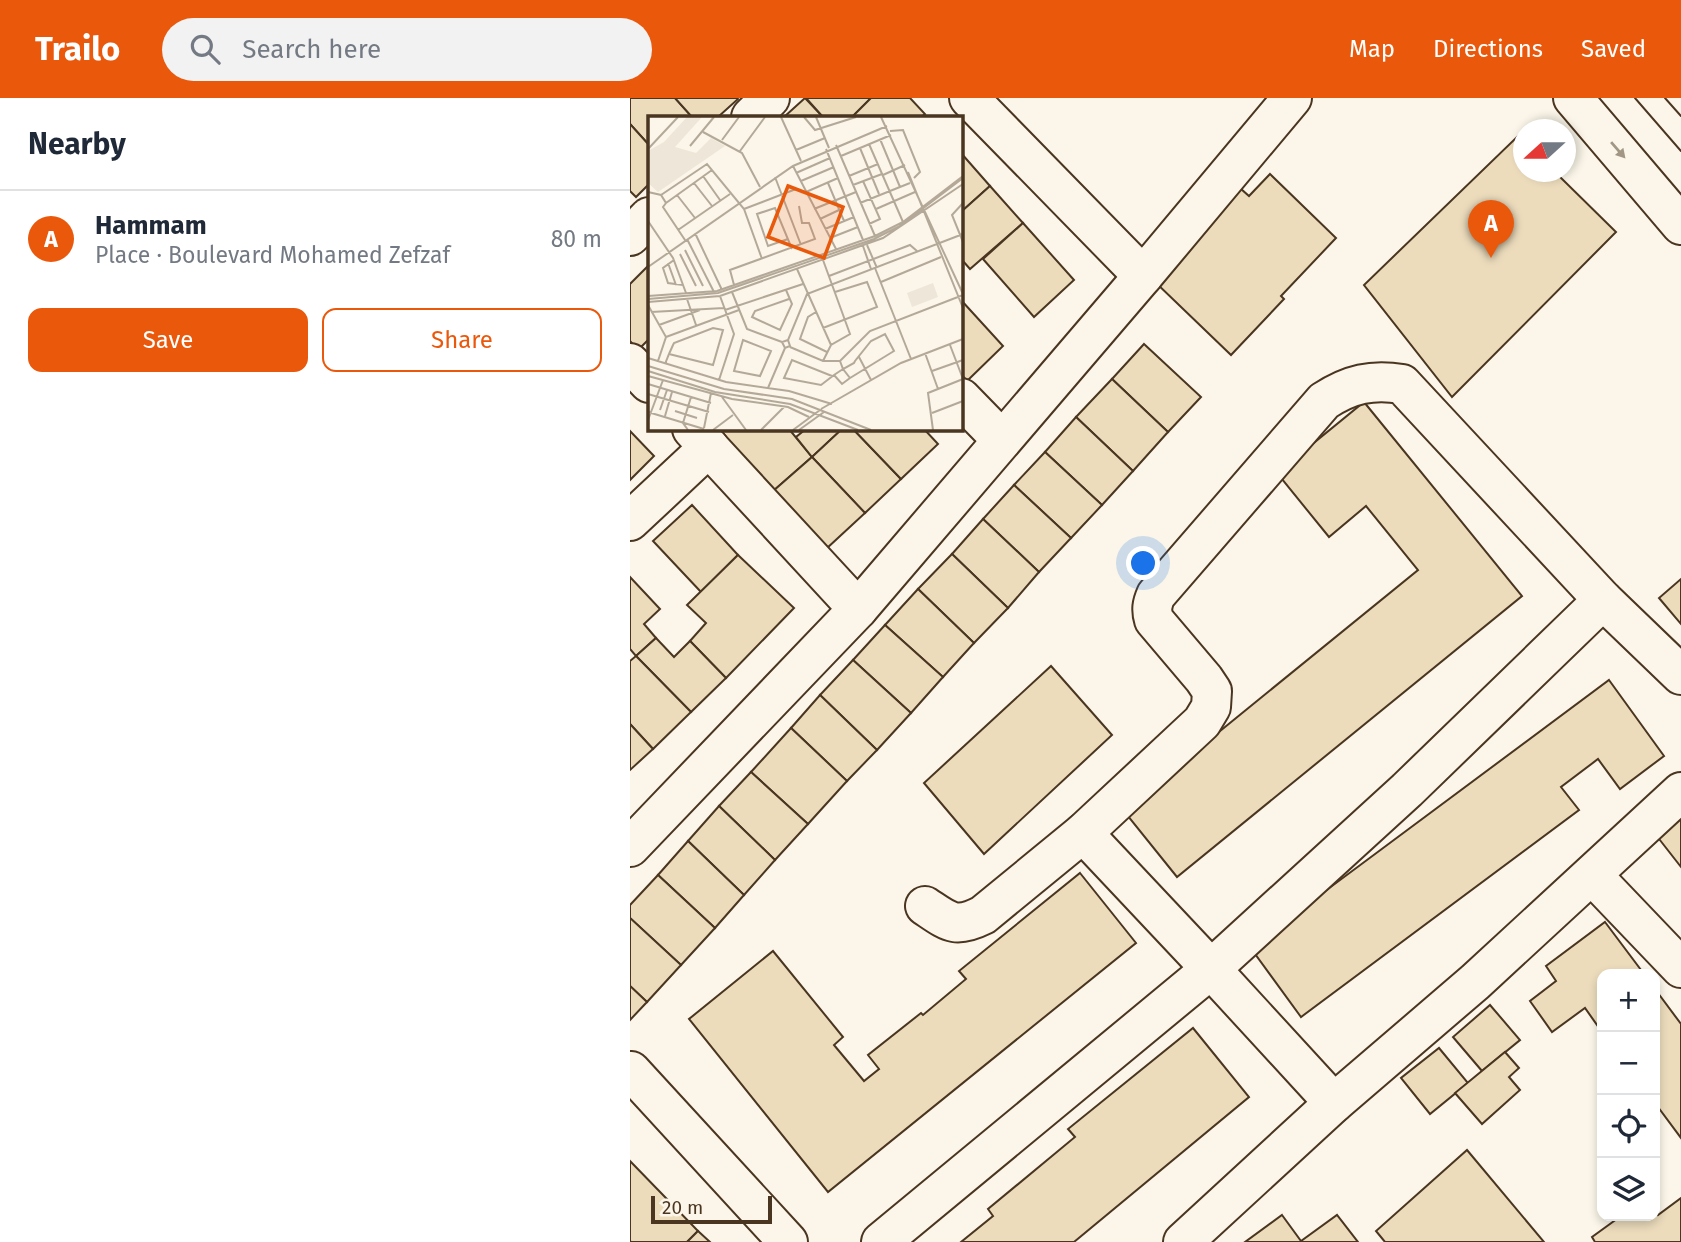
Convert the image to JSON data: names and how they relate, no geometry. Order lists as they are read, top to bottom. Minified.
{"scale_bar":"20 m","north":"left","page":{"header":"Trailo","search":"Search here","nav":["Map","Directions","Saved"],"heading":"Nearby","list":[{"mark":"A","name":"Hammam","note":"Place · Boulevard Mohamed Zefzaf","value":"80 m"}],"pins":"A","buttons":["Save","Share"],"map_buttons":["+","−"],"scale":"20 m"}}
